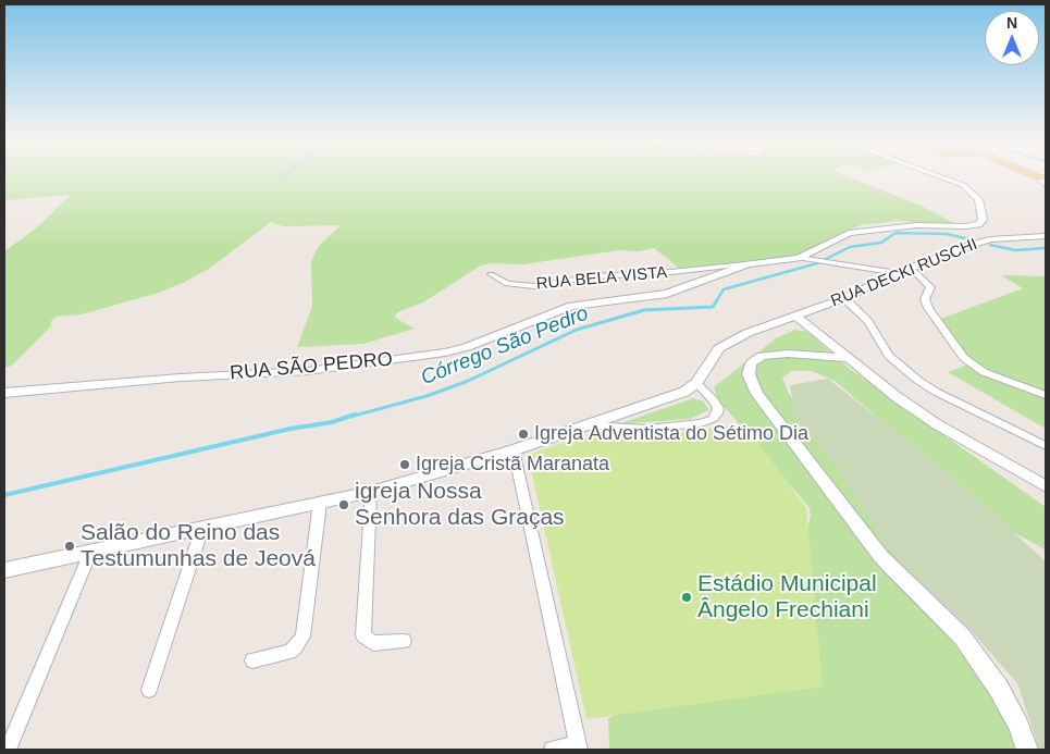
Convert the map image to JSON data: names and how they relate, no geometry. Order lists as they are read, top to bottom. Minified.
{"streets":{"street":["RUA DECKI RUSCHI","RUA BELA VISTA","RUA SÃO PEDRO"]},"crossings":[["RUA BELA VISTA","RUA SÃO PEDRO"]],"water":["Córrego São Pedro"],"places":["Igreja Adventista do Sétimo Dia","Igreja Cristã Maranata","igreja Nossa Senhora das Graças","Salão do Reino das Testumunhas de Jeová","Estádio Municipal Ângelo Frechiani"],"north":"top"}
